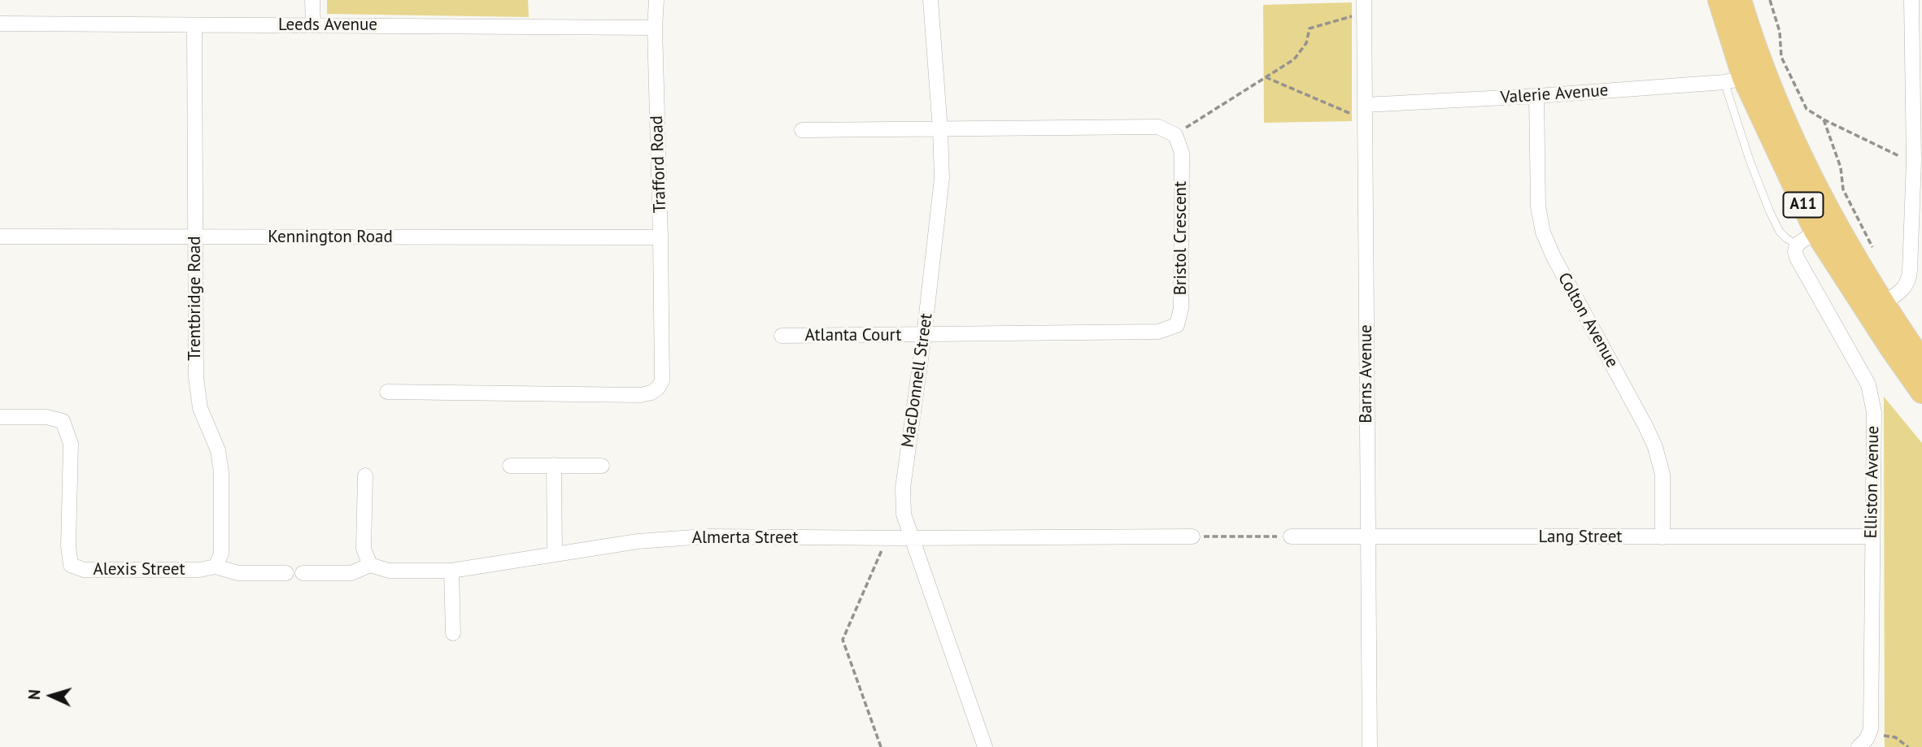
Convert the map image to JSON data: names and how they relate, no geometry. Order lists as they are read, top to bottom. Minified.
{"streets":{"main road":["A11"],"street":["Leeds Avenue","Valerie Avenue","Trafford Road","Kennington Road","Bristol Crescent","Trentbridge Road","Colton Avenue","Atlanta Court","Barns Avenue","MacDonnell Street","Elliston Avenue","Lang Street","Almerta Street","Alexis Street"]},"crossings":[["Leeds Avenue","Trafford Road"],["Leeds Avenue","Trentbridge Road"],["Valerie Avenue","A11"],["Valerie Avenue","Colton Avenue"],["Valerie Avenue","Barns Avenue"],["Valerie Avenue","Elliston Avenue"],["Trafford Road","Kennington Road"],["A11","Elliston Avenue"],["Kennington Road","Trentbridge Road"],["Bristol Crescent","Atlanta Court"],["Bristol Crescent","MacDonnell Street"],["Trentbridge Road","Alexis Street"],["Colton Avenue","Lang Street"],["Atlanta Court","MacDonnell Street"],["Barns Avenue","Lang Street"],["MacDonnell Street","Almerta Street"],["Elliston Avenue","Lang Street"]],"north":"left"}
